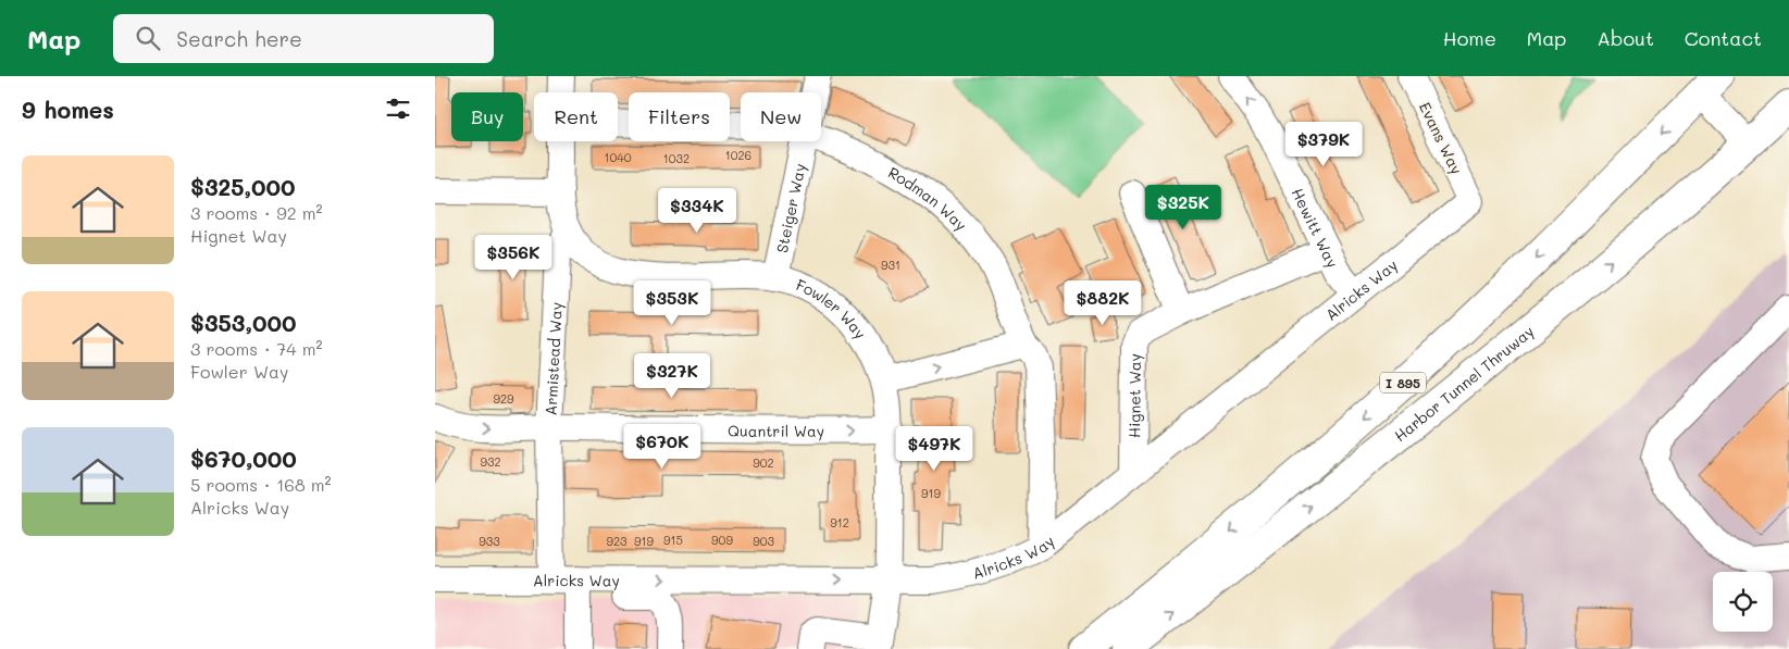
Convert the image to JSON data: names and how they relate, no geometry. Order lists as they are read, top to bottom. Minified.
{"streets":{"highway":["I 895","Harbor Tunnel Thruway"],"street":["Evans Way","Rodman Way","Steiger Way","Hewitt Way","Alricks Way","Fowler Way","Armistead Way","Hignet Way","Quantril Way"]},"crossings":[["Evans Way","Alricks Way"],["Rodman Way","Alricks Way"],["Steiger Way","Fowler Way"],["Hewitt Way","Alricks Way"],["Hewitt Way","Hignet Way"],["Alricks Way","Fowler Way"],["Alricks Way","Armistead Way"],["Alricks Way","Hignet Way"],["Fowler Way","Armistead Way"],["Fowler Way","Quantril Way"],["Armistead Way","Quantril Way"]],"one_way":["Quantril Way"],"house_numbers":["1026","1040","1032","931","929","932","902","919","912","915","909","933","923","919","903"],"page":{"header":"Map","search":"Search here","nav":["Home","Map","About","Contact"],"heading":"9 homes","chip":["Buy","Rent","Filters","New"],"price":["$379K","$325K","$334K","$356K","$353K","$882K","$327K","$670K","$497K"],"list":[{"name":"$325,000","note":"3 rooms · 92 m² · Hignet Way"},{"name":"$353,000","note":"3 rooms · 74 m² · Fowler Way"},{"name":"$670,000","note":"5 rooms · 168 m² · Alricks Way"}]}}
